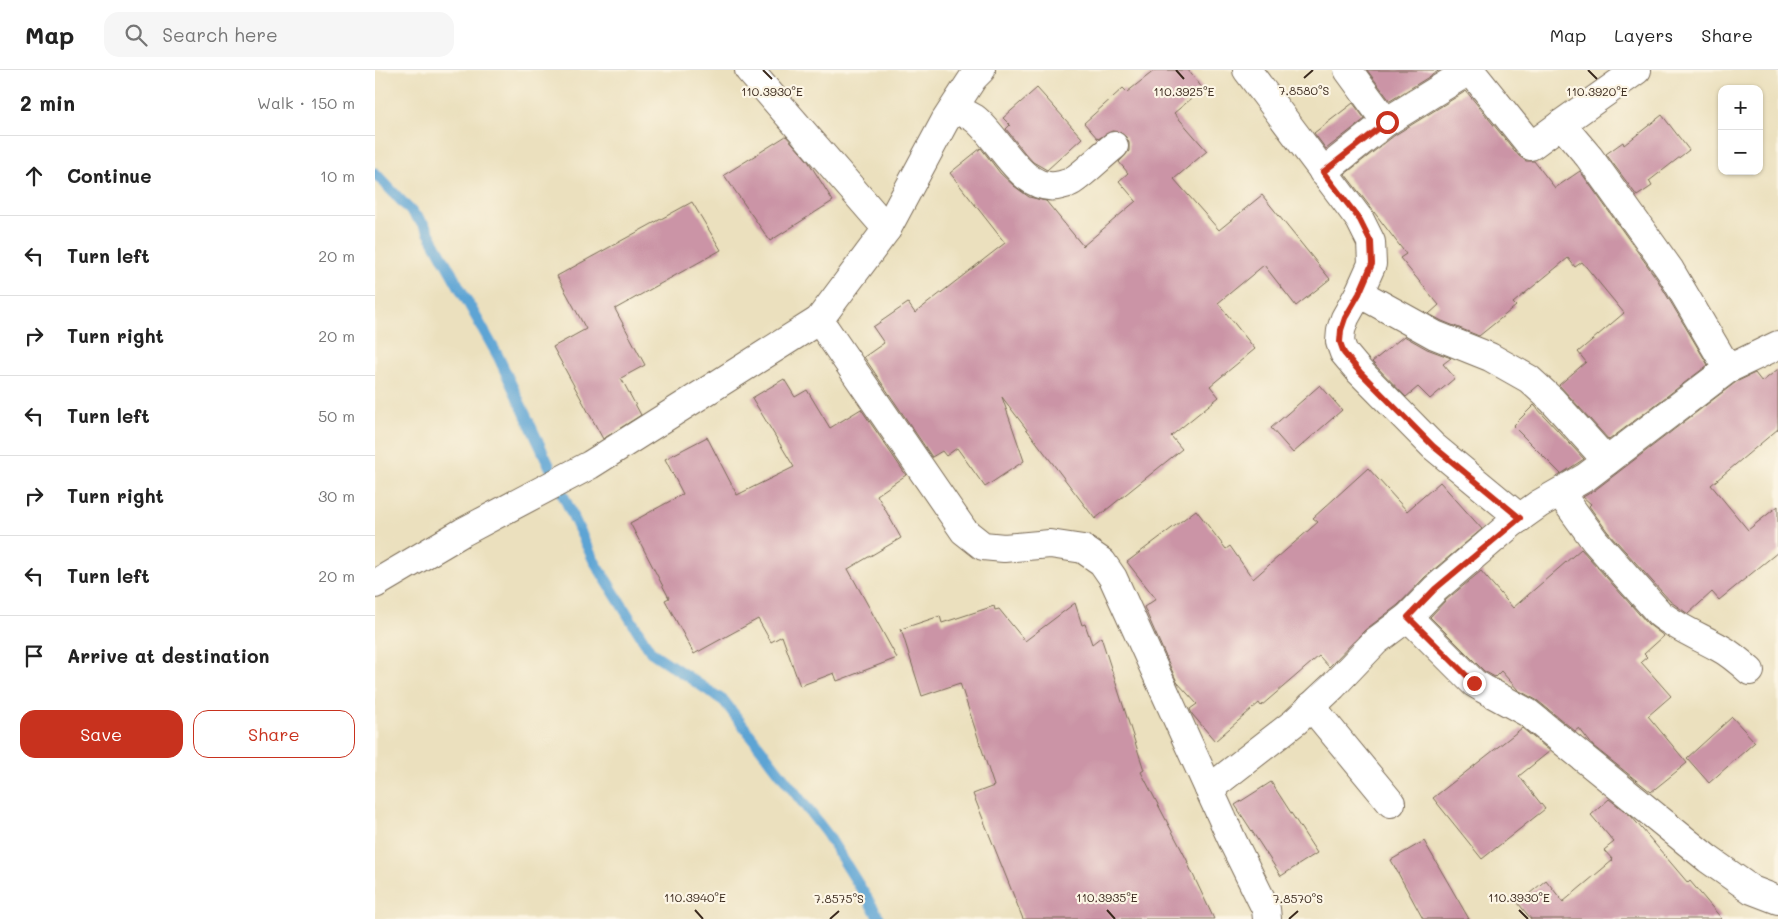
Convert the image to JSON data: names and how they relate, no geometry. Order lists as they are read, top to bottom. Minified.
{"page":{"header":"Map","search":"Search here","nav":["Map","Layers","Share"],"heading":["2 min","Walk · 150 m"],"map_buttons":["+","−"],"list":[["Continue","10 m"],["Turn left","20 m"],["Turn right","20 m"],["Turn left","50 m"],["Turn right","30 m"],["Turn left","20 m"],"Arrive at destination"],"buttons":["Save","Share"]},"coordinates":["7.8580°S","110.3930°E","110.3925°E","110.3920°E","110.3940°E","110.3935°E","7.8575°S","7.8570°S"]}
